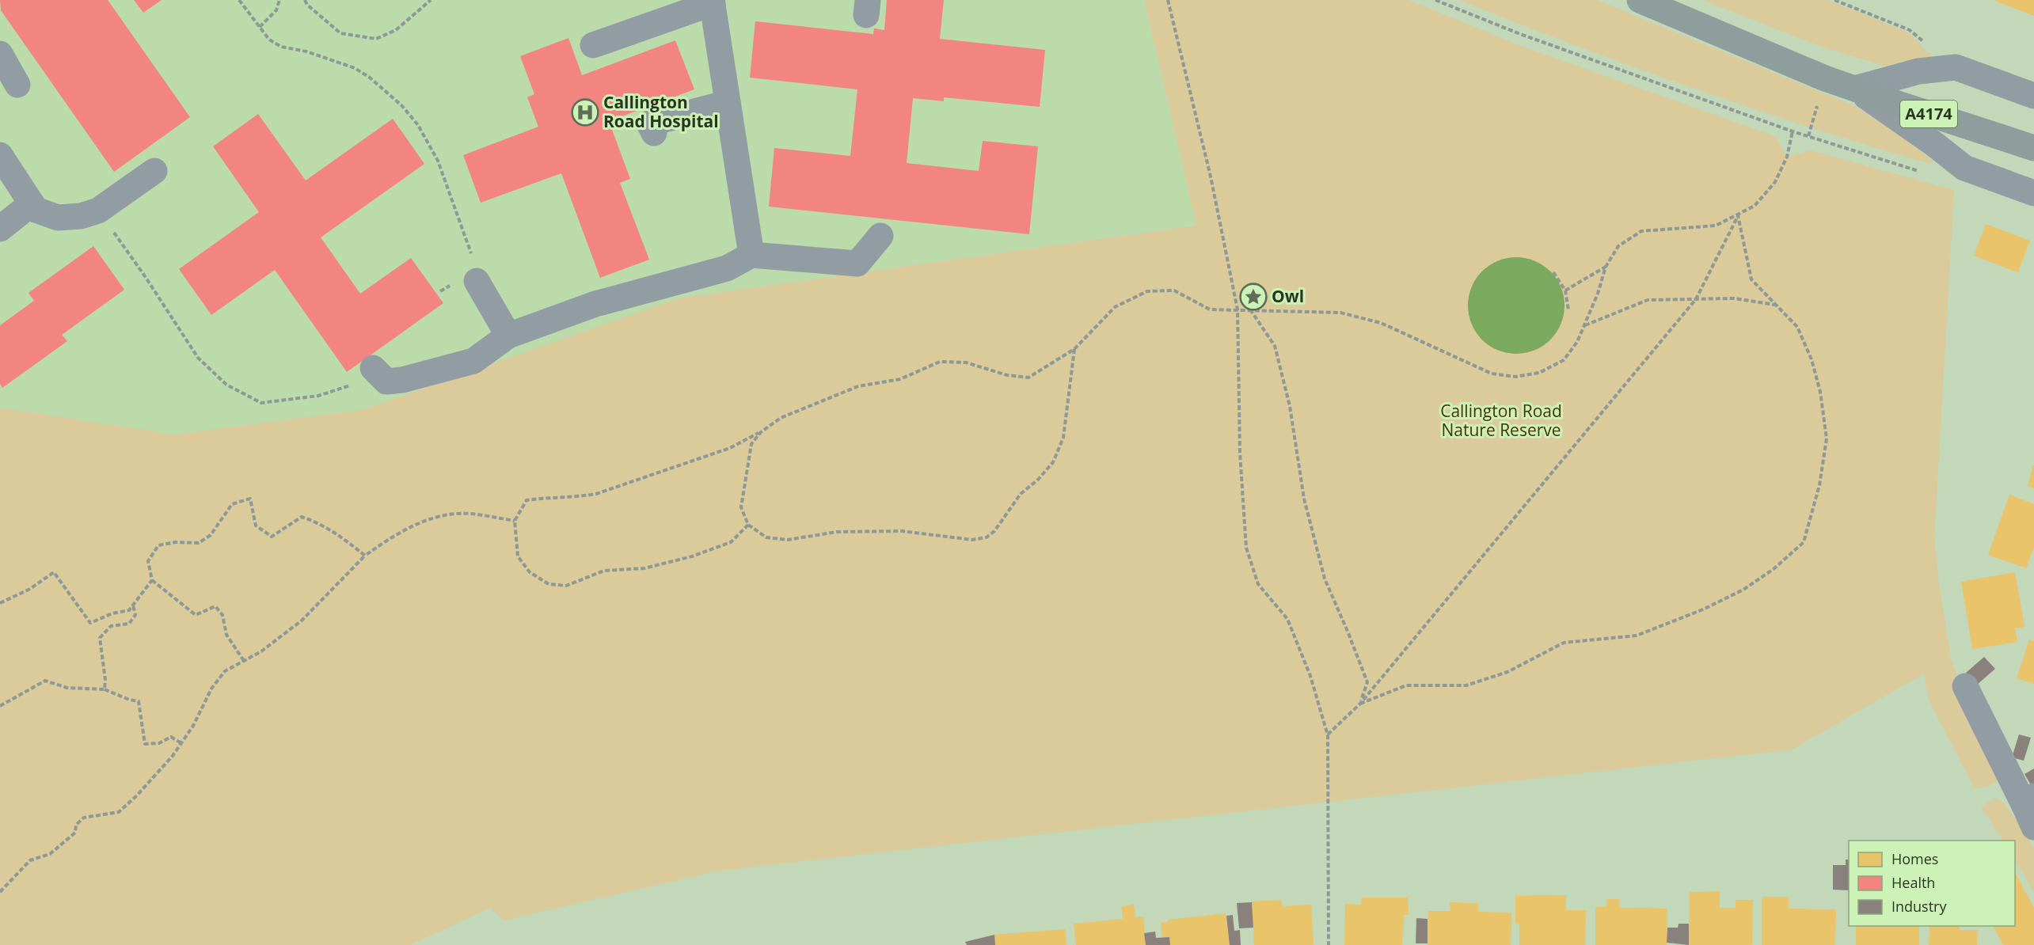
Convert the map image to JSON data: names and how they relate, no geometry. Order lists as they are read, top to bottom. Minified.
{"streets":{"main road":["A4174"]},"parks":["Callington Road Nature Reserve"],"places":{"hospital":["Callington Road Hospital"],"place":["Owl"]},"legend":["Homes","Health","Industry"]}
